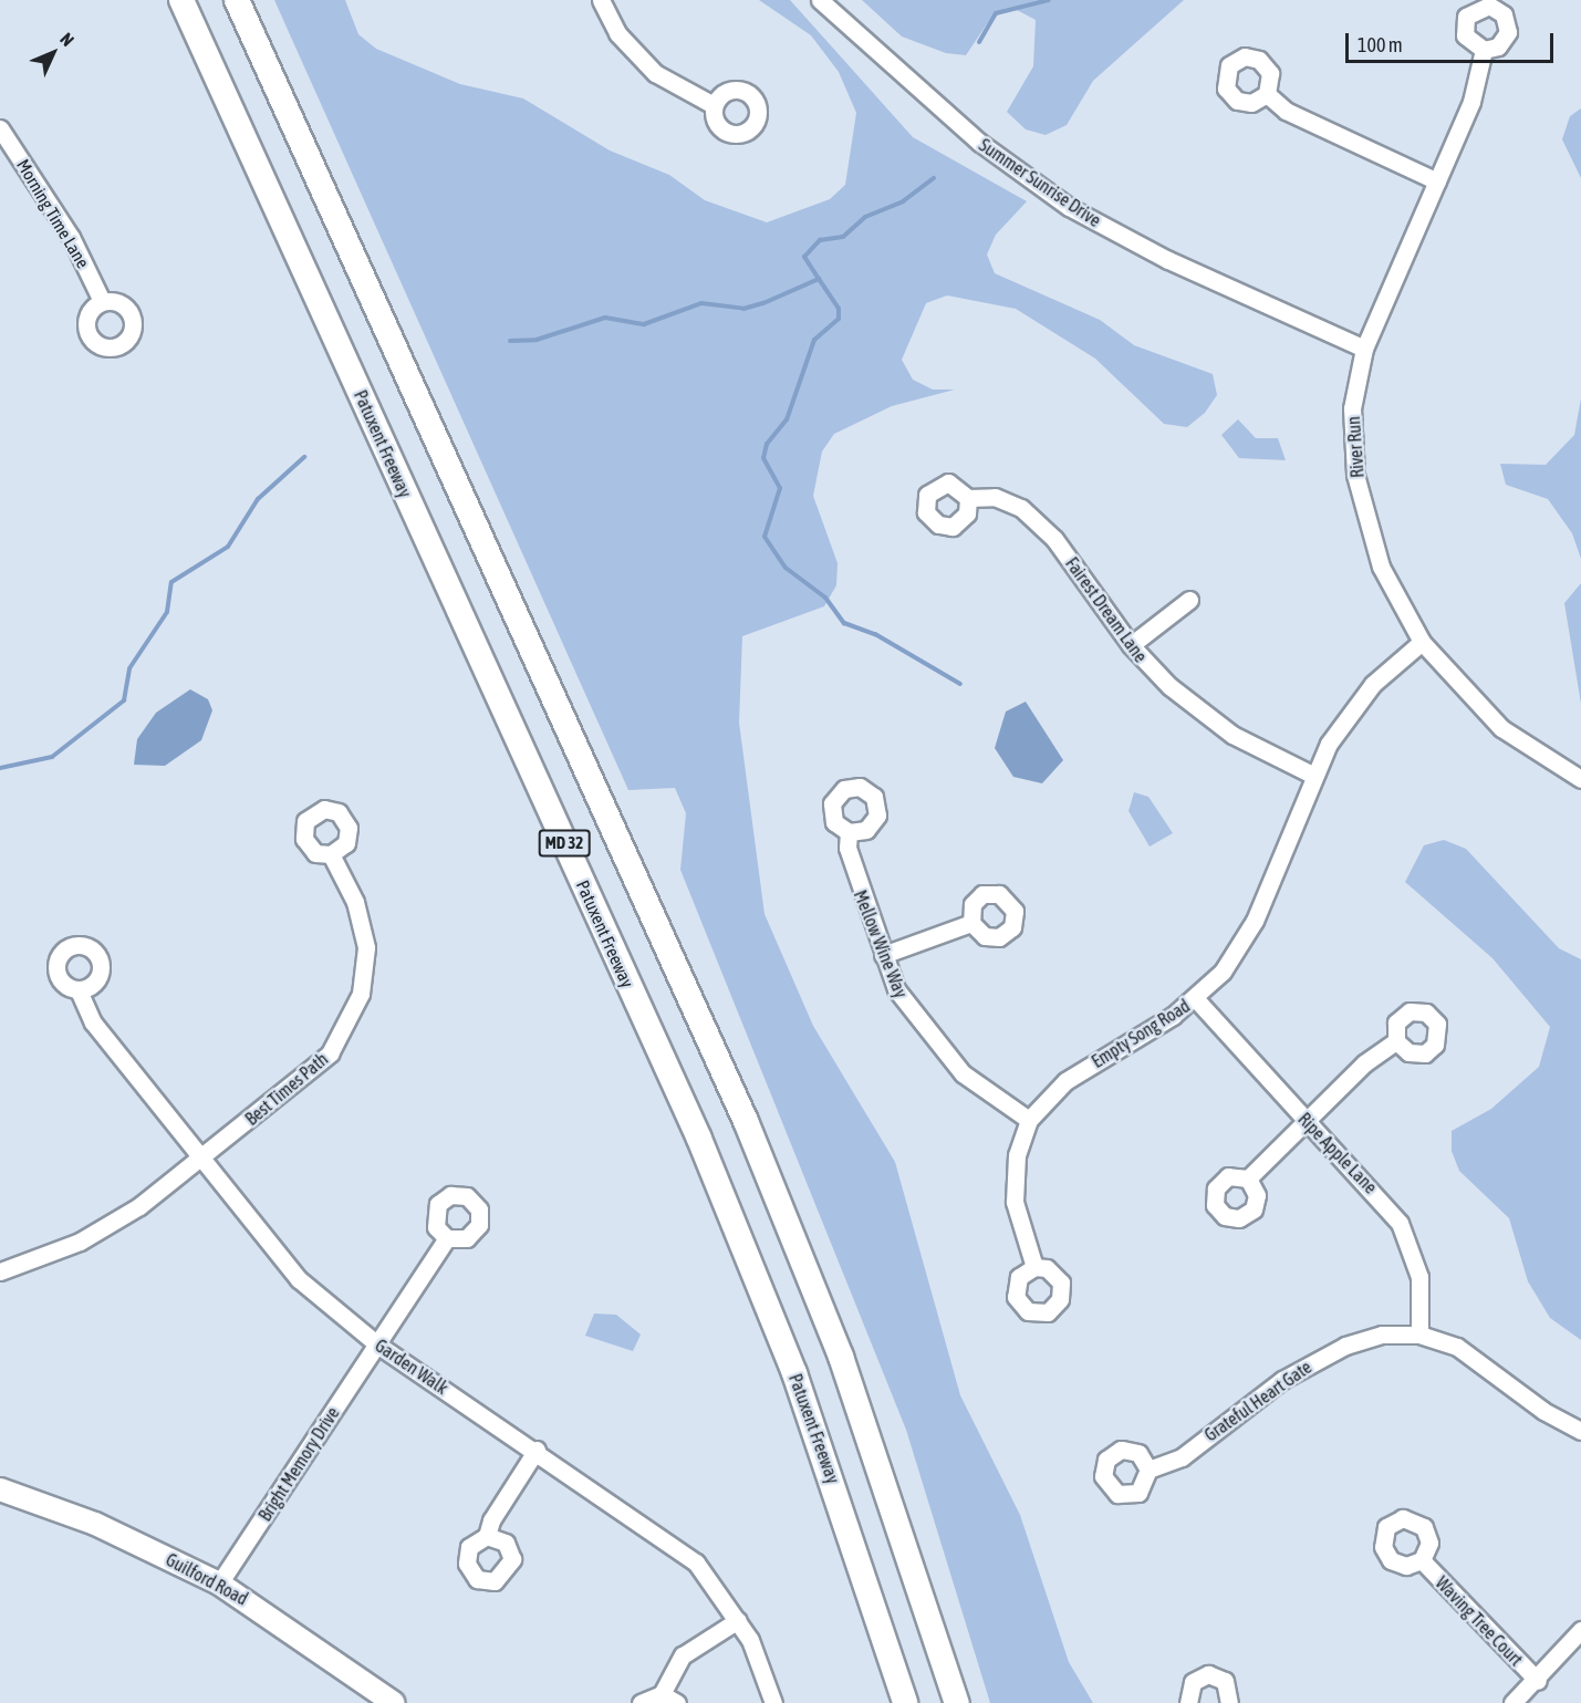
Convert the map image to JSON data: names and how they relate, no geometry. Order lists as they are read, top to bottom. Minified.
{"streets":{"highway":["Patuxent Freeway","MD 32"],"main road":["Guilford Road"],"street":["Summer Sunrise Drive","Morning Time Lane","River Run","Fairest Dream Lane","Mellow Wine Way","Empty Song Road","Best Times Path","Ripe Apple Lane","Garden Walk","Grateful Heart Gate","Bright Memory Drive","Waving Tree Court"]},"crossings":[["Summer Sunrise Drive","River Run"],["River Run","Empty Song Road"],["Fairest Dream Lane","Empty Song Road"],["Mellow Wine Way","Empty Song Road"],["Empty Song Road","Ripe Apple Lane"],["Best Times Path","Garden Walk"],["Ripe Apple Lane","Grateful Heart Gate"],["Garden Walk","Bright Memory Drive"],["Bright Memory Drive","Guilford Road"]],"scale_bar":"100 m","north":"top right"}
